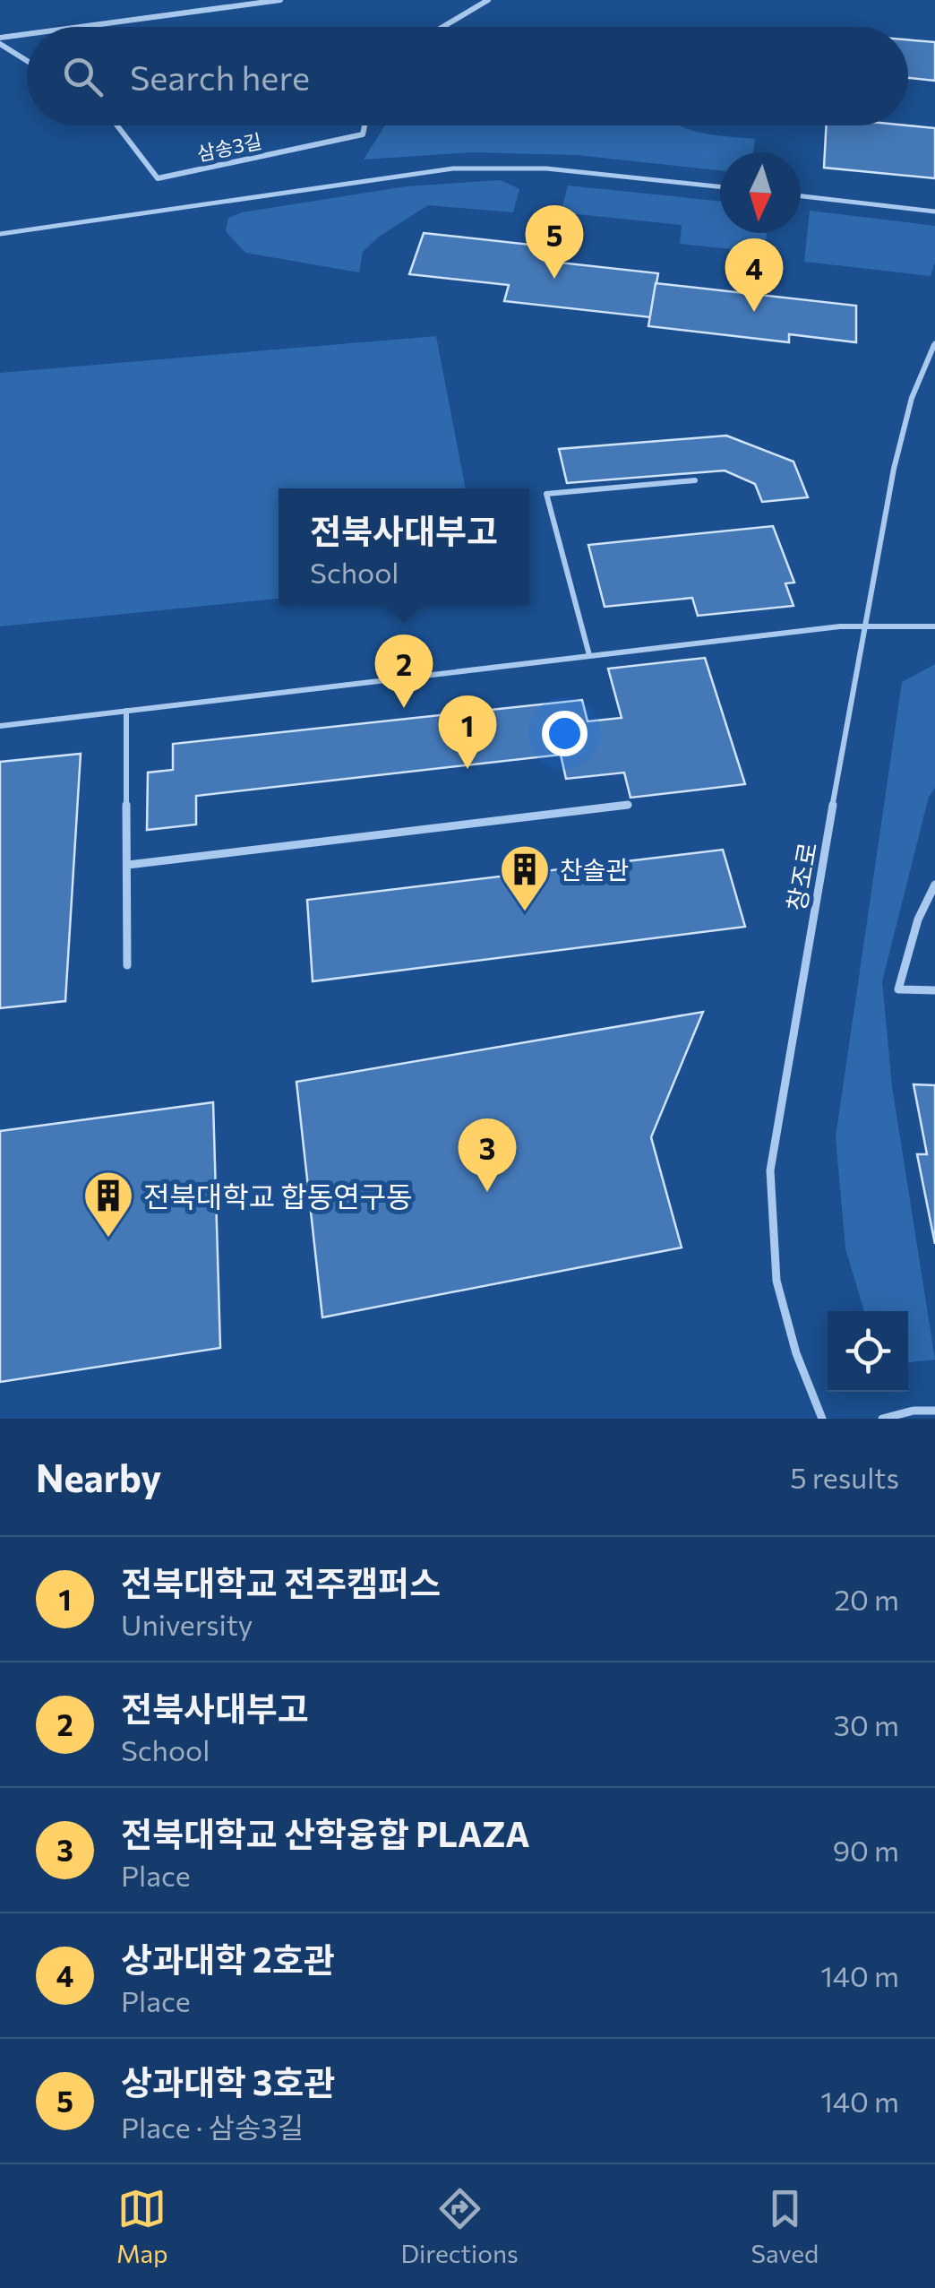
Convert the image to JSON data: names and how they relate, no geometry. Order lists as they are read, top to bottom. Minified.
{"streets":{"street":["삼송3길"],"lane":["창조로"]},"places":{"building":["찬솔관","전북대학교 합동연구동"]},"north":"bottom","page":{"search":"Search here","pins":["5","4","2","1","3"],"popup":["전북사대부고","School"],"heading":["Nearby","5 results"],"list":[{"mark":"1","name":"전북대학교 전주캠퍼스","note":"University","value":"20 m"},{"mark":"2","name":"전북사대부고","note":"School","value":"30 m"},{"mark":"3","name":"전북대학교 산학융합 PLAZA","note":"Place","value":"90 m"},{"mark":"4","name":"상과대학 2호관","note":"Place","value":"140 m"},{"mark":"5","name":"상과대학 3호관","note":"Place · 삼송3길","value":"140 m"}],"nav":["Map","Directions","Saved"]}}
